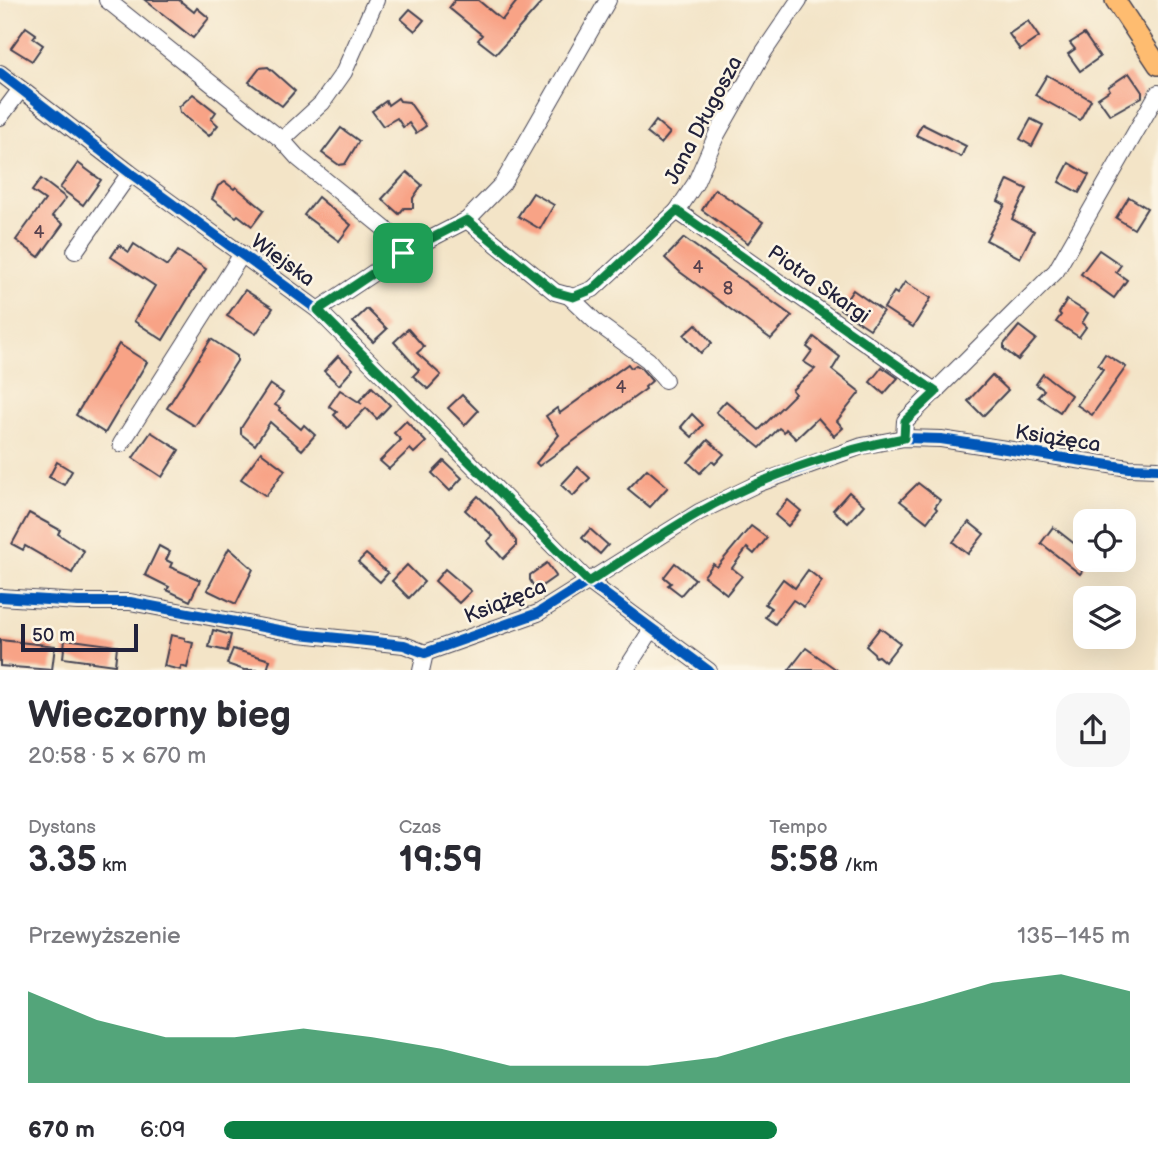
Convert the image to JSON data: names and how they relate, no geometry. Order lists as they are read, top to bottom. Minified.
{"streets":{"street":["Jana Długosza","Wiejska","Piotra Skargi","Książęca"]},"crossings":[["Jana Długosza","Piotra Skargi"],["Wiejska","Książęca"]],"house_numbers":["4","4","8","4"],"scale_bar":"50 m","page":{"scale":"50 m","heading":["Wieczorny bieg","20:58 · 5 × 670 m"],"stats":[["Dystans","3.35 km"],["Czas","19:59"],["Tempo","5:58 /km"]],"chart":["Przewyższenie","135–145 m"],"list":[{"name":"670 m","note":"6:09"}]}}
